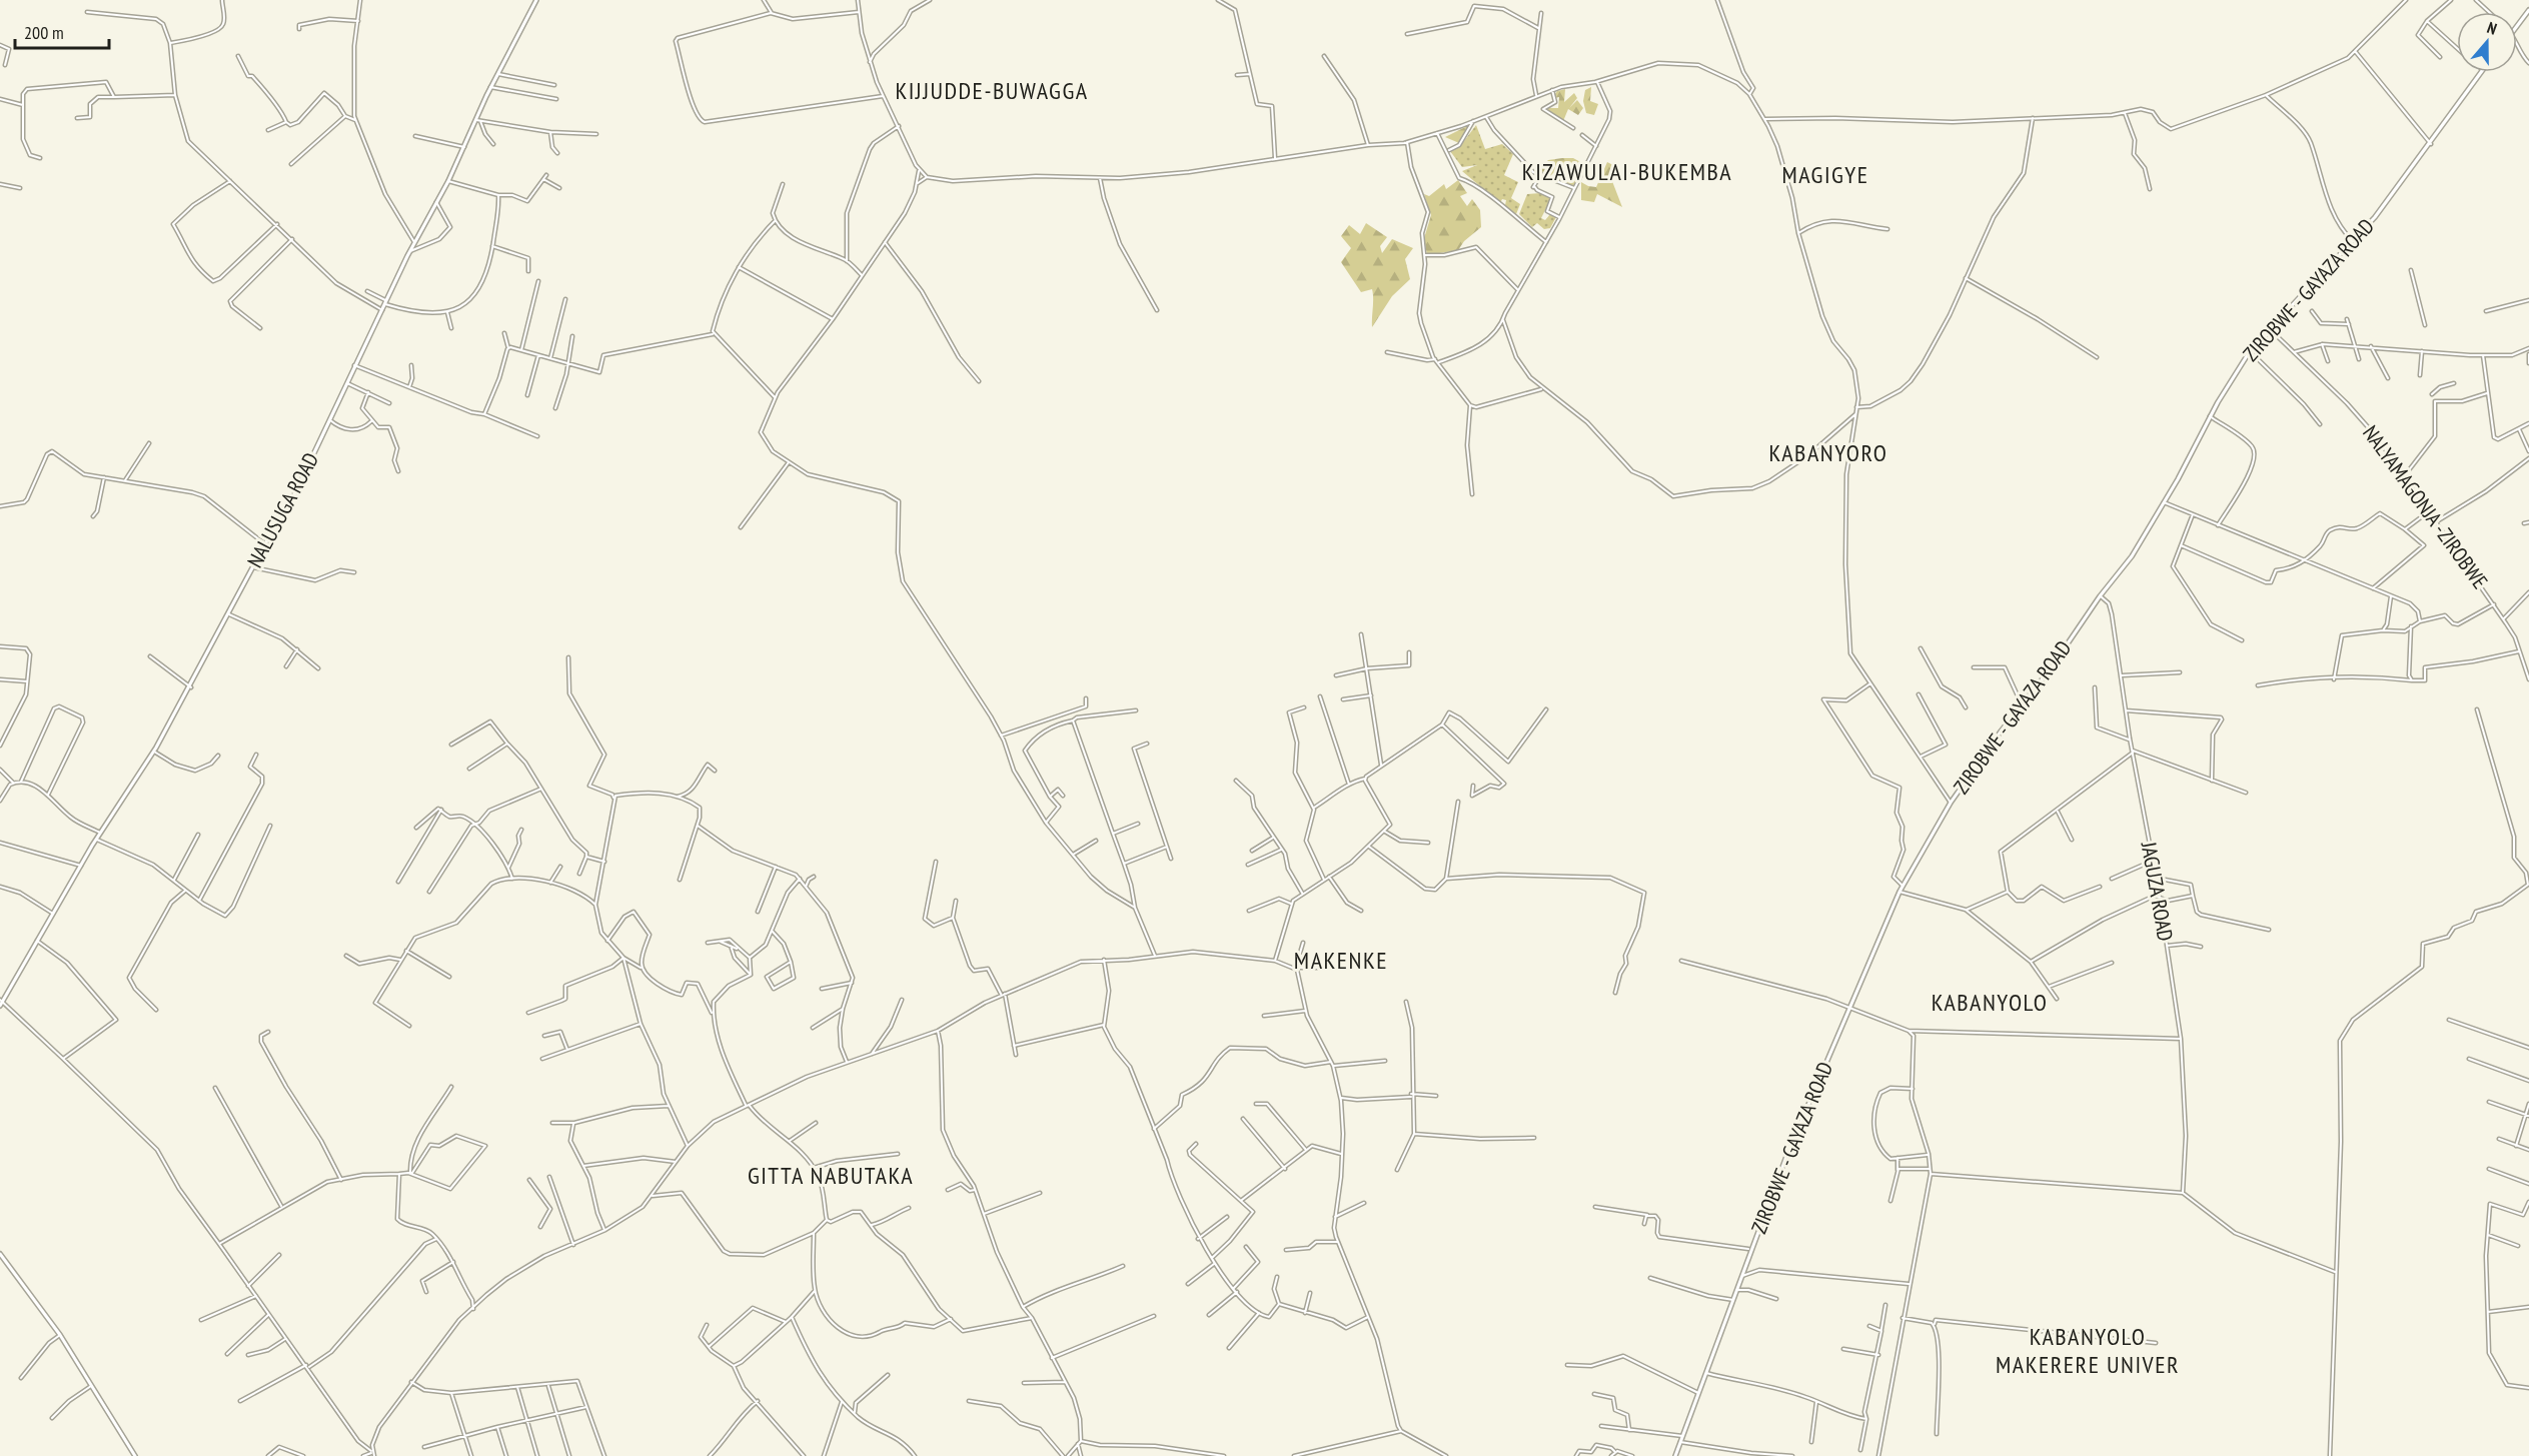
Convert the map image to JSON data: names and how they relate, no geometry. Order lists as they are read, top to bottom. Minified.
{"streets":{"street":["ZIROBWE - GAYAZA ROAD","NALYAMAGONJA -ZIROBWE","NALUSUGA ROAD","JAGUZA ROAD"]},"crossings":[["ZIROBWE - GAYAZA ROAD","NALYAMAGONJA -ZIROBWE"],["ZIROBWE - GAYAZA ROAD","JAGUZA ROAD"]],"districts":["KIJJUDDE-BUWAGGA","KIZAWULAI-BUKEMBA","MAGIGYE","KABANYORO","MAKENKE","KABANYOLO","GITTA NABUTAKA","KABANYOLO MAKERERE UNIVER"],"scale_bar":"200 m","north":"top"}
